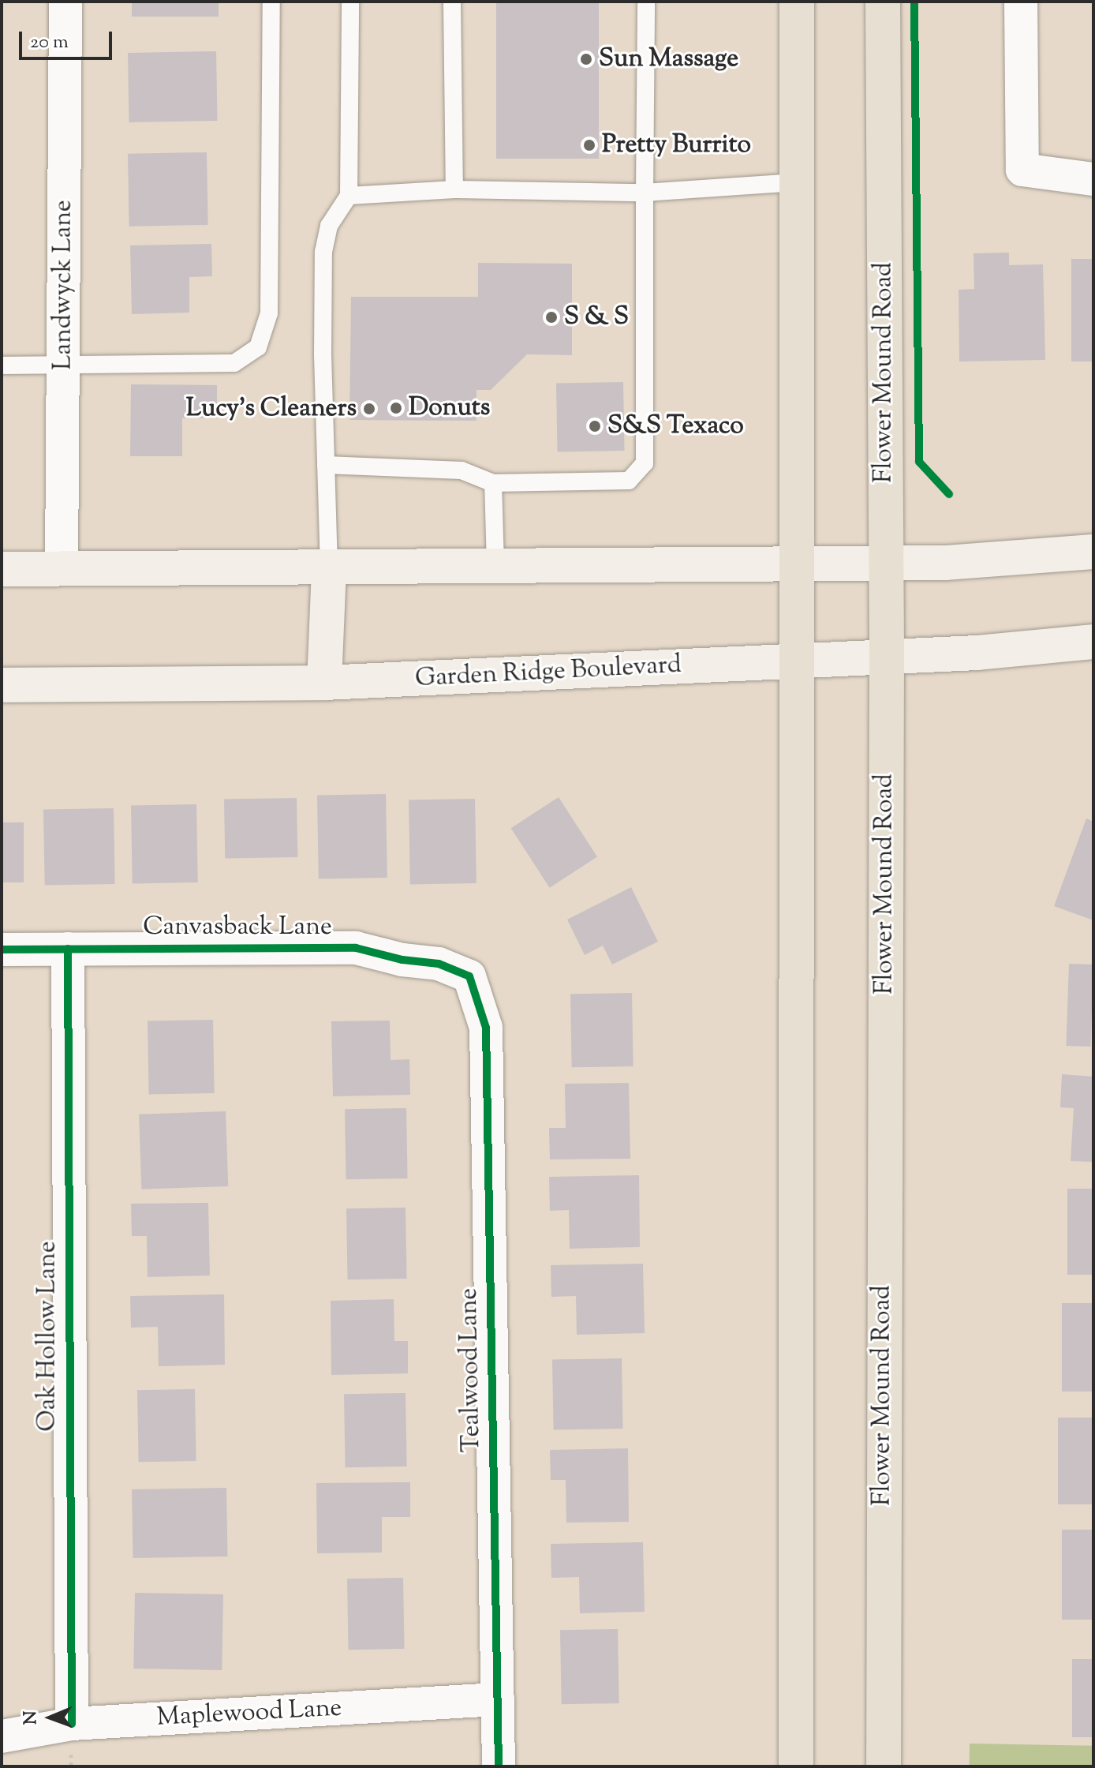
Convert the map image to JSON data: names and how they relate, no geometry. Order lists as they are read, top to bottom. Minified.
{"streets":{"main road":["Flower Mound Road","Garden Ridge Boulevard"],"street":["Landwyck Lane","Canvasback Lane","Oak Hollow Lane","Tealwood Lane","Maplewood Lane"]},"crossings":[["Flower Mound Road","Garden Ridge Boulevard"],["Canvasback Lane","Oak Hollow Lane"],["Canvasback Lane","Tealwood Lane"],["Oak Hollow Lane","Maplewood Lane"],["Tealwood Lane","Maplewood Lane"]],"places":["Sun Massage","Pretty Burrito","S & S","Donuts","Lucy's Cleaners","S&S Texaco"],"scale_bar":"20 m","north":"left"}
